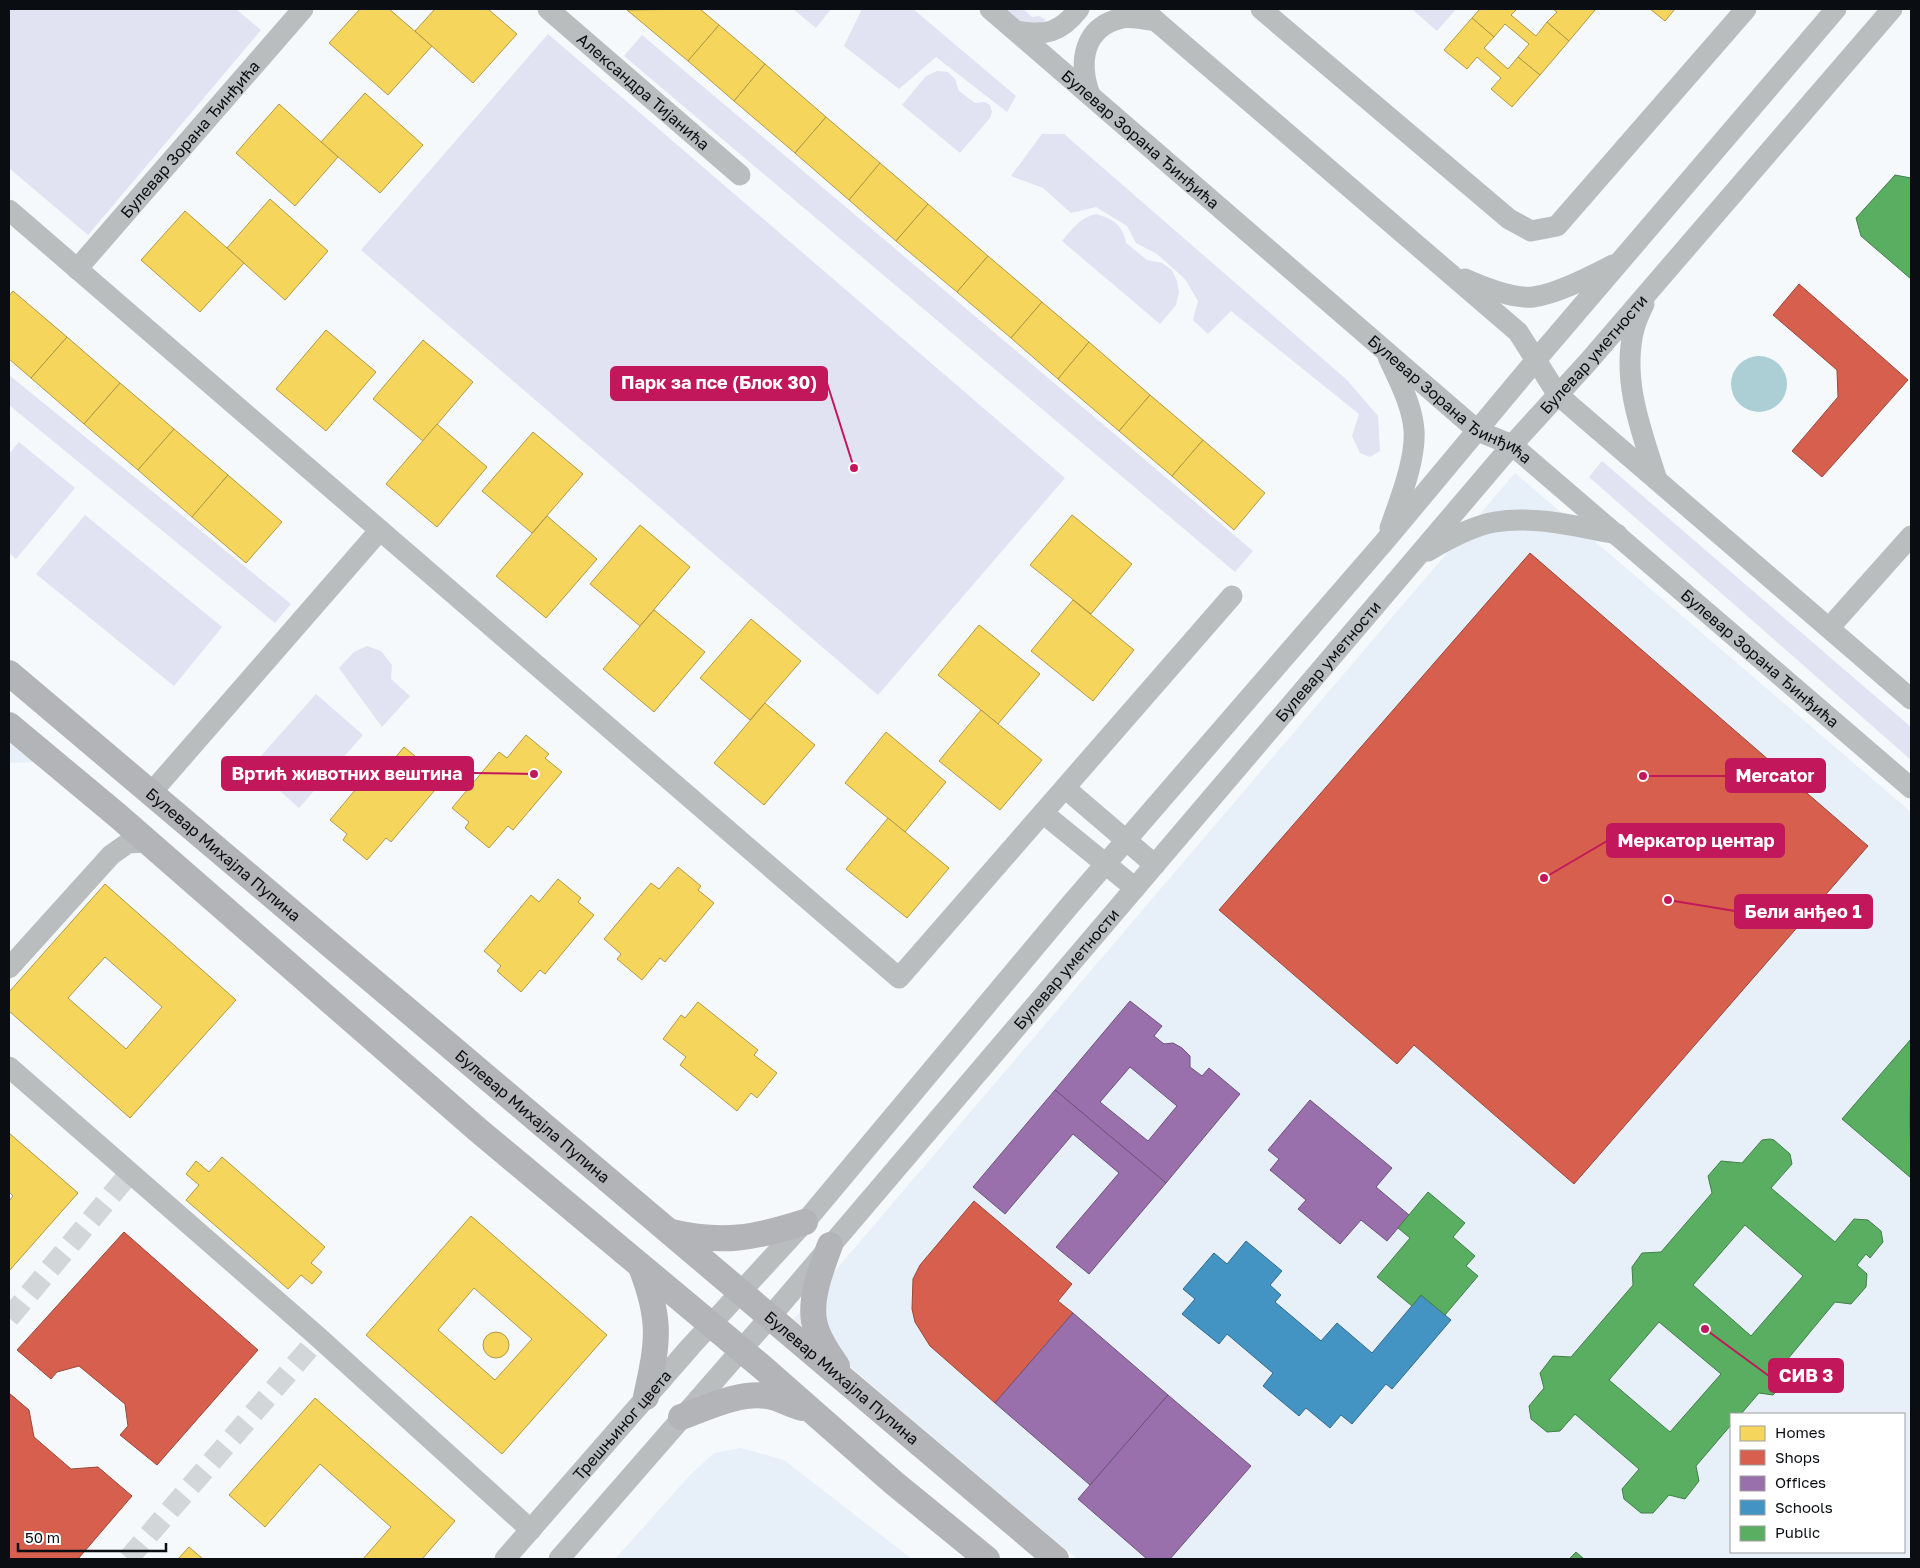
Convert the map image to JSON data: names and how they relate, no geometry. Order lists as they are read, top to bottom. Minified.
{"streets":{"main road":["Булевар Михајла Пупина"],"street":["Александра Тијанића","Булевар Зорана Ђинђића","Булевар уметности","Трешњиног цвета"]},"crossings":[["Булевар Зорана Ђинђића","Булевар уметности"],["Булевар уметности","Булевар Михајла Пупина"],["Булевар Михајла Пупина","Трешњиног цвета"]],"places":["Парк за псе (Блок 30)","Вртић животних вештина","Mercator","Меркатор центар","Бели анђео 1","СИВ 3"],"legend":["Homes","Shops","Offices","Schools","Public"],"scale_bar":"50 m"}
